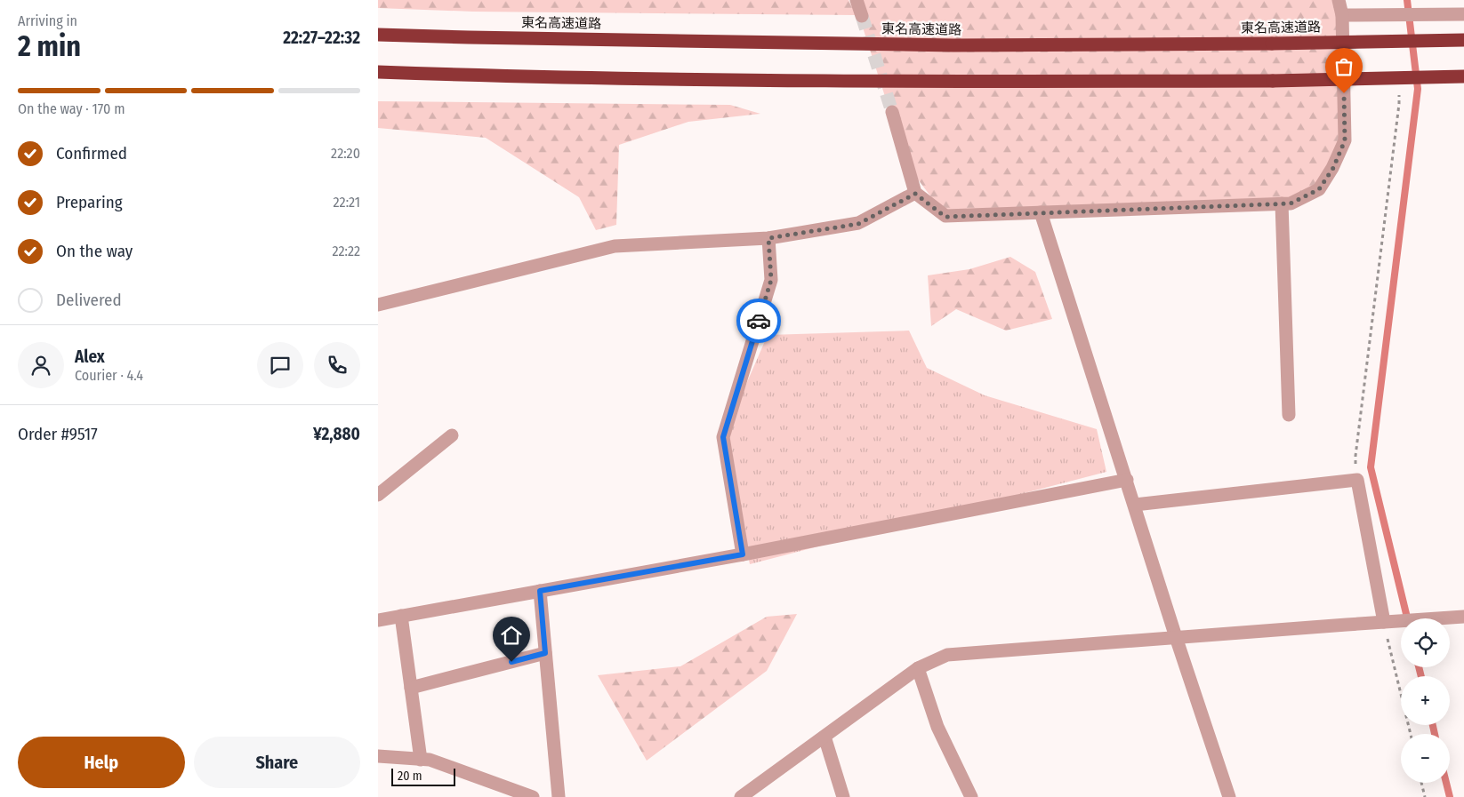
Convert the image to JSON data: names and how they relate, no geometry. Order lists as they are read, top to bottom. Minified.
{"streets":{"highway":["東名高速道路"]},"scale_bar":"20 m","page":{"heading":["2 min","Arriving in","22:27–22:32"],"panel":["Alex","Courier · 4.4","Order #9517","¥2,880"],"bar":"On the way · 170 m","list":[["Confirmed","22:20"],["Preparing","22:21"],["On the way","22:22"],"Delivered"],"map_buttons":["+","−"],"buttons":["Help","Share"],"scale":"20 m"}}
